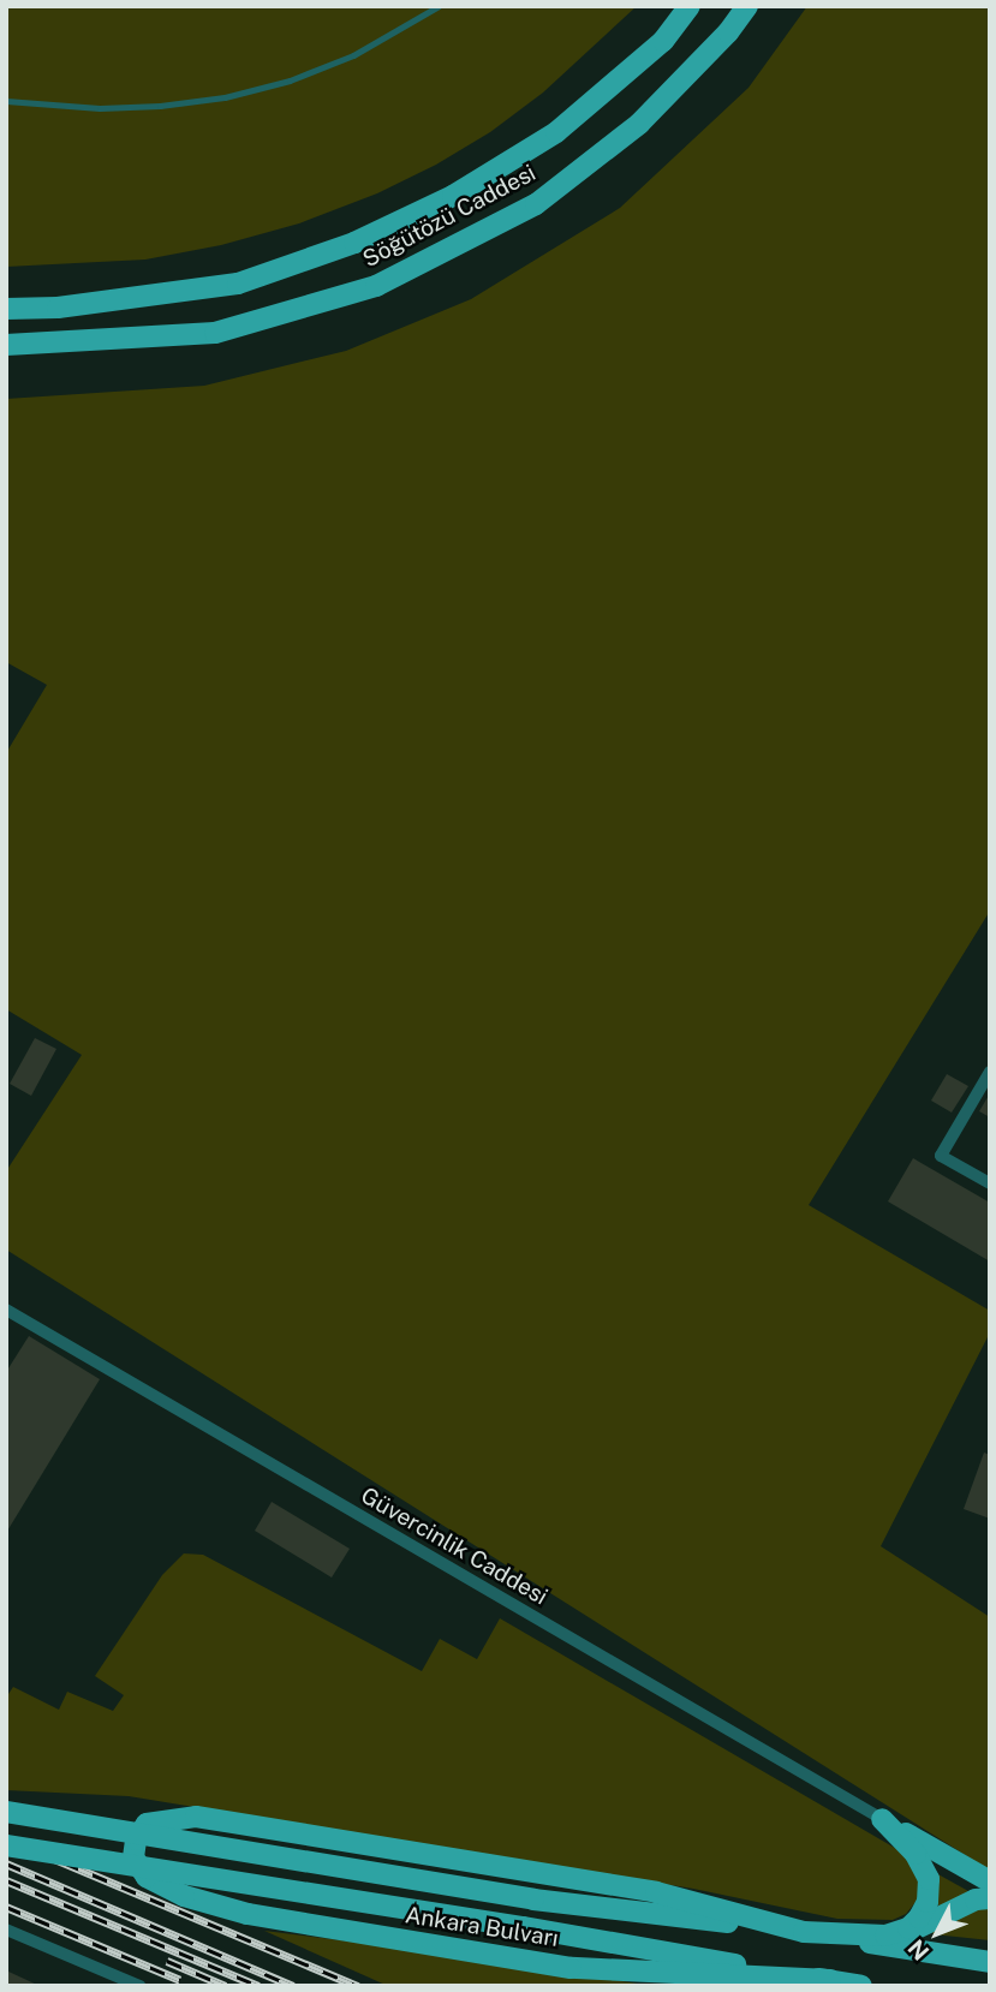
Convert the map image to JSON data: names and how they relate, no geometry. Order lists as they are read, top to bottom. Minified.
{"streets":{"main road":["Söğütözü Caddesi","Ankara Bulvarı"],"street":["Güvercinlik Caddesi"]},"north":"bottom left"}
